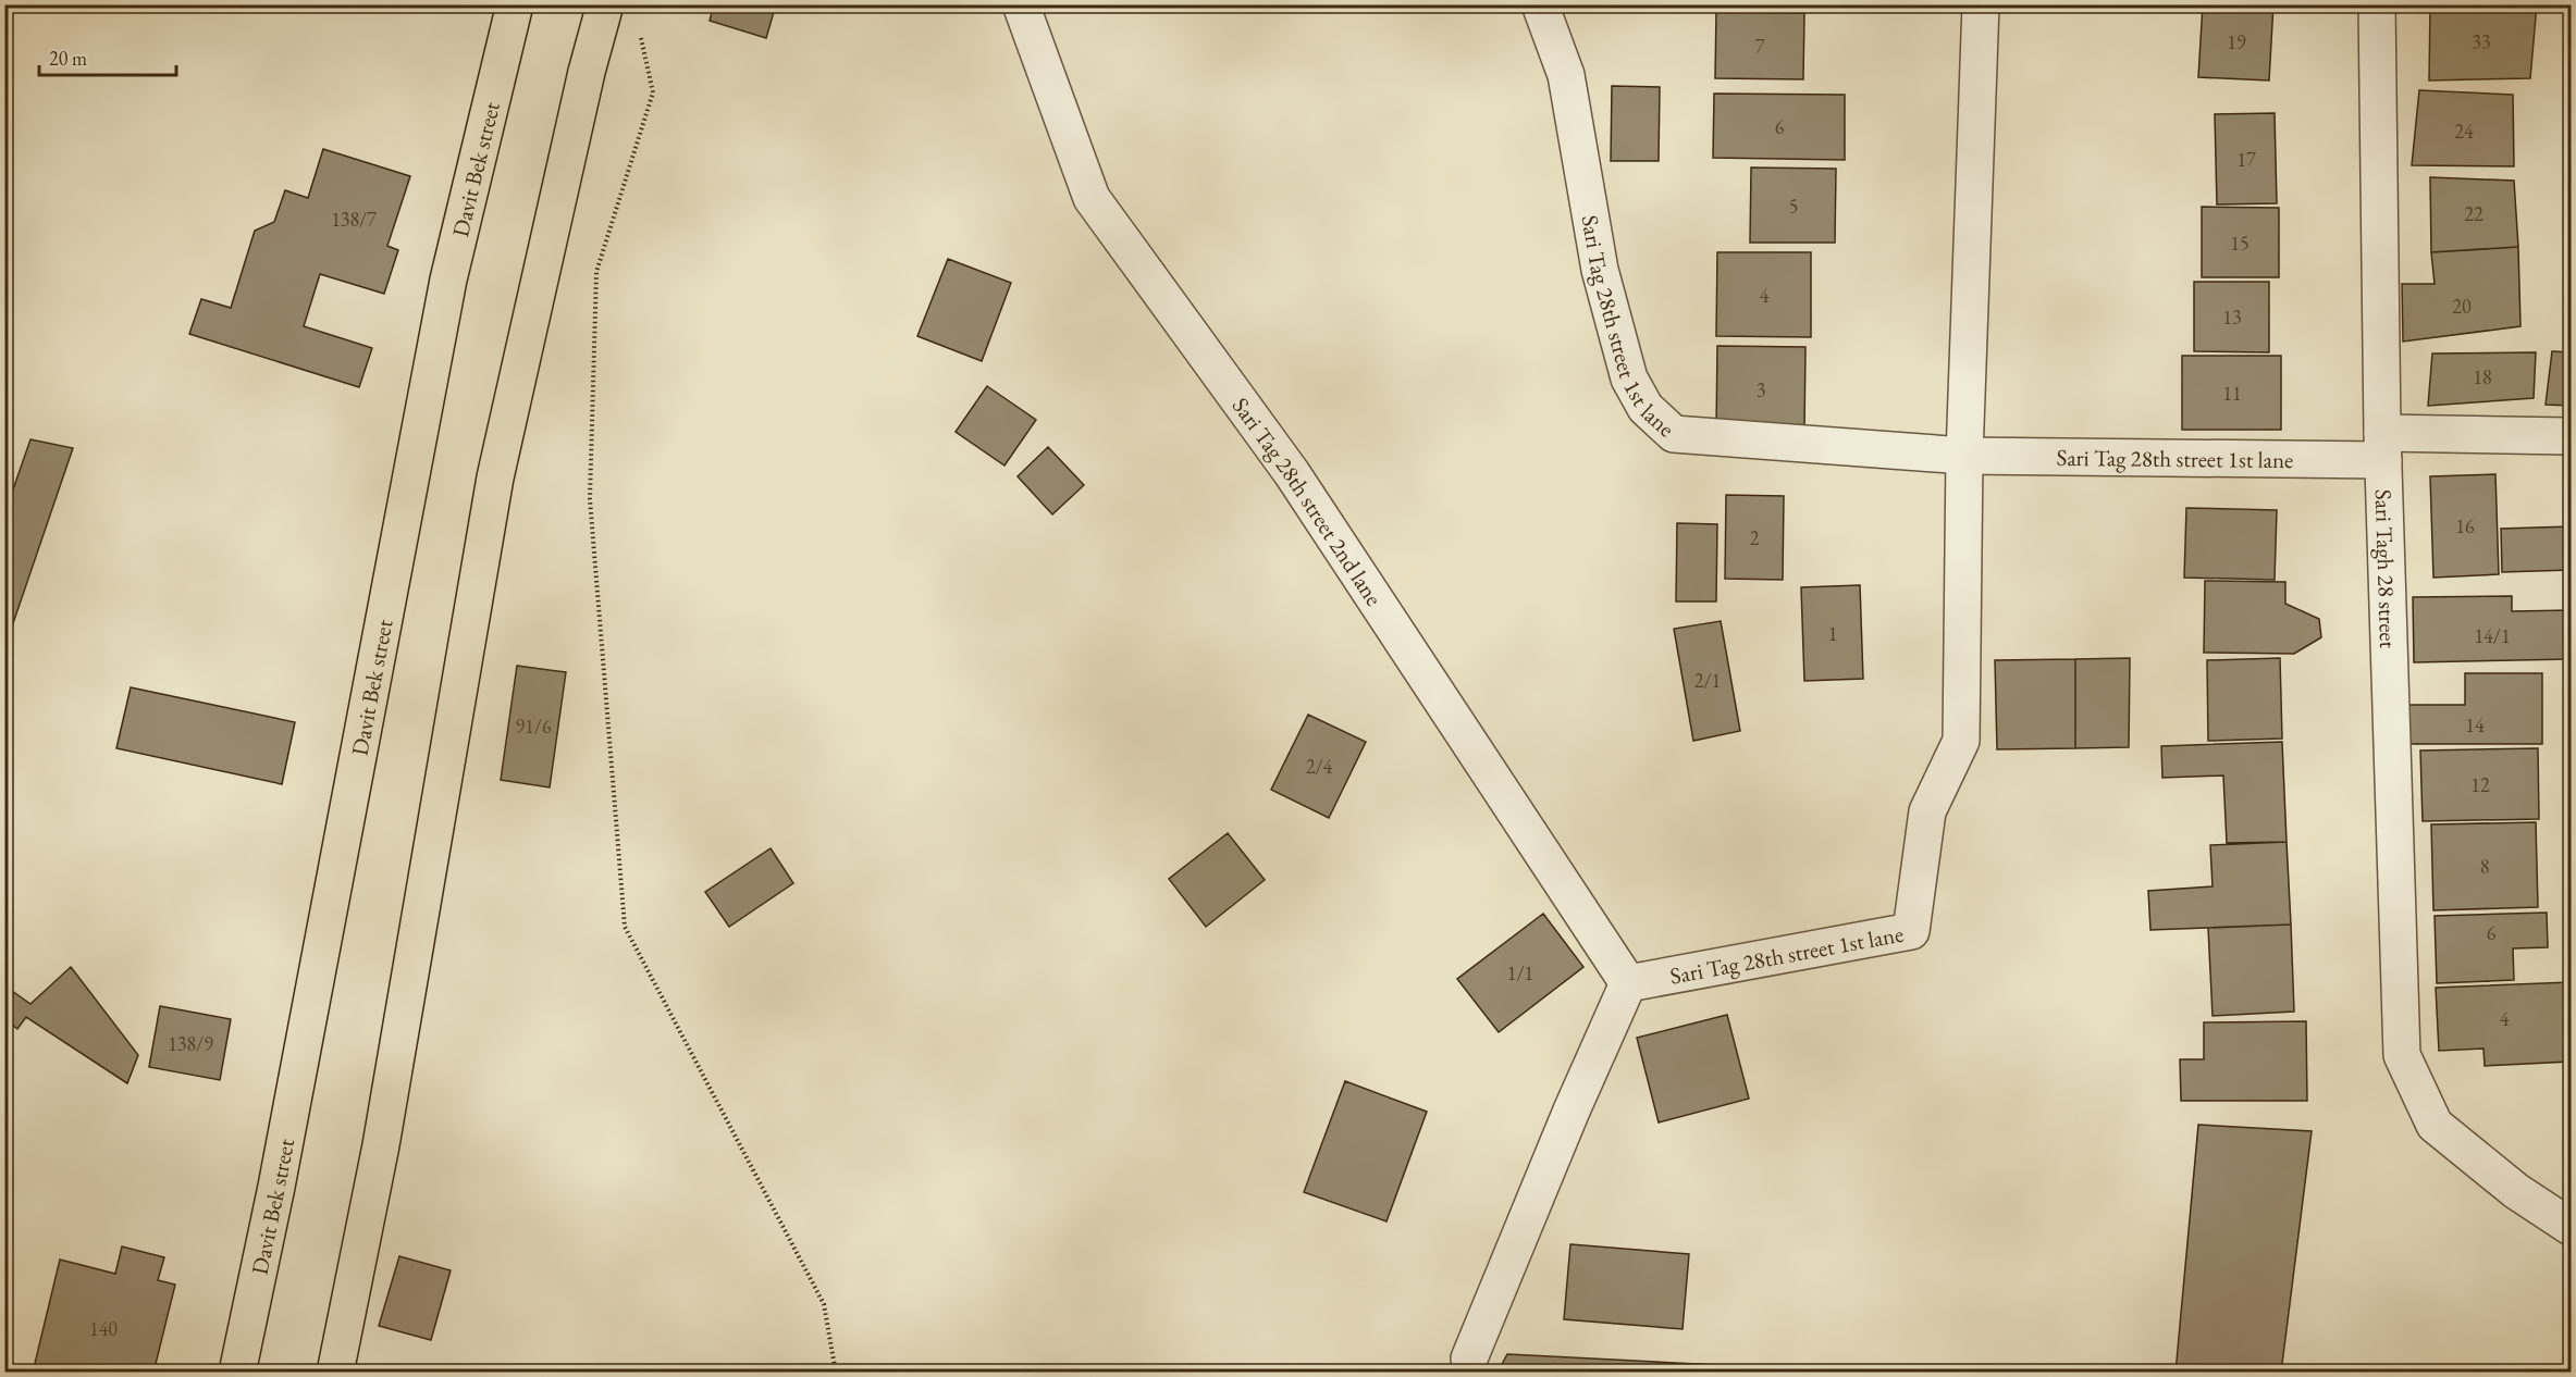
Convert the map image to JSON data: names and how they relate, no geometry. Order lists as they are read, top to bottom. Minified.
{"streets":{"main road":["Davit Bek street"],"street":["Sari Tag 28th street 1st lane","Sari Tag 28th street 2nd lane","Sari Tagh 28 street"]},"crossings":[["Sari Tag 28th street 1st lane","Sari Tag 28th street 2nd lane"],["Sari Tag 28th street 1st lane","Sari Tagh 28 street"]],"house_numbers":["19","33","7","6","24","17","5","22","138/7","15","4","20","13","18","3","11","16","2","1","14/1","2/1","14","91/6","2/4","12","8","6","1/1","4","138/9","140"],"scale_bar":"20 m"}
